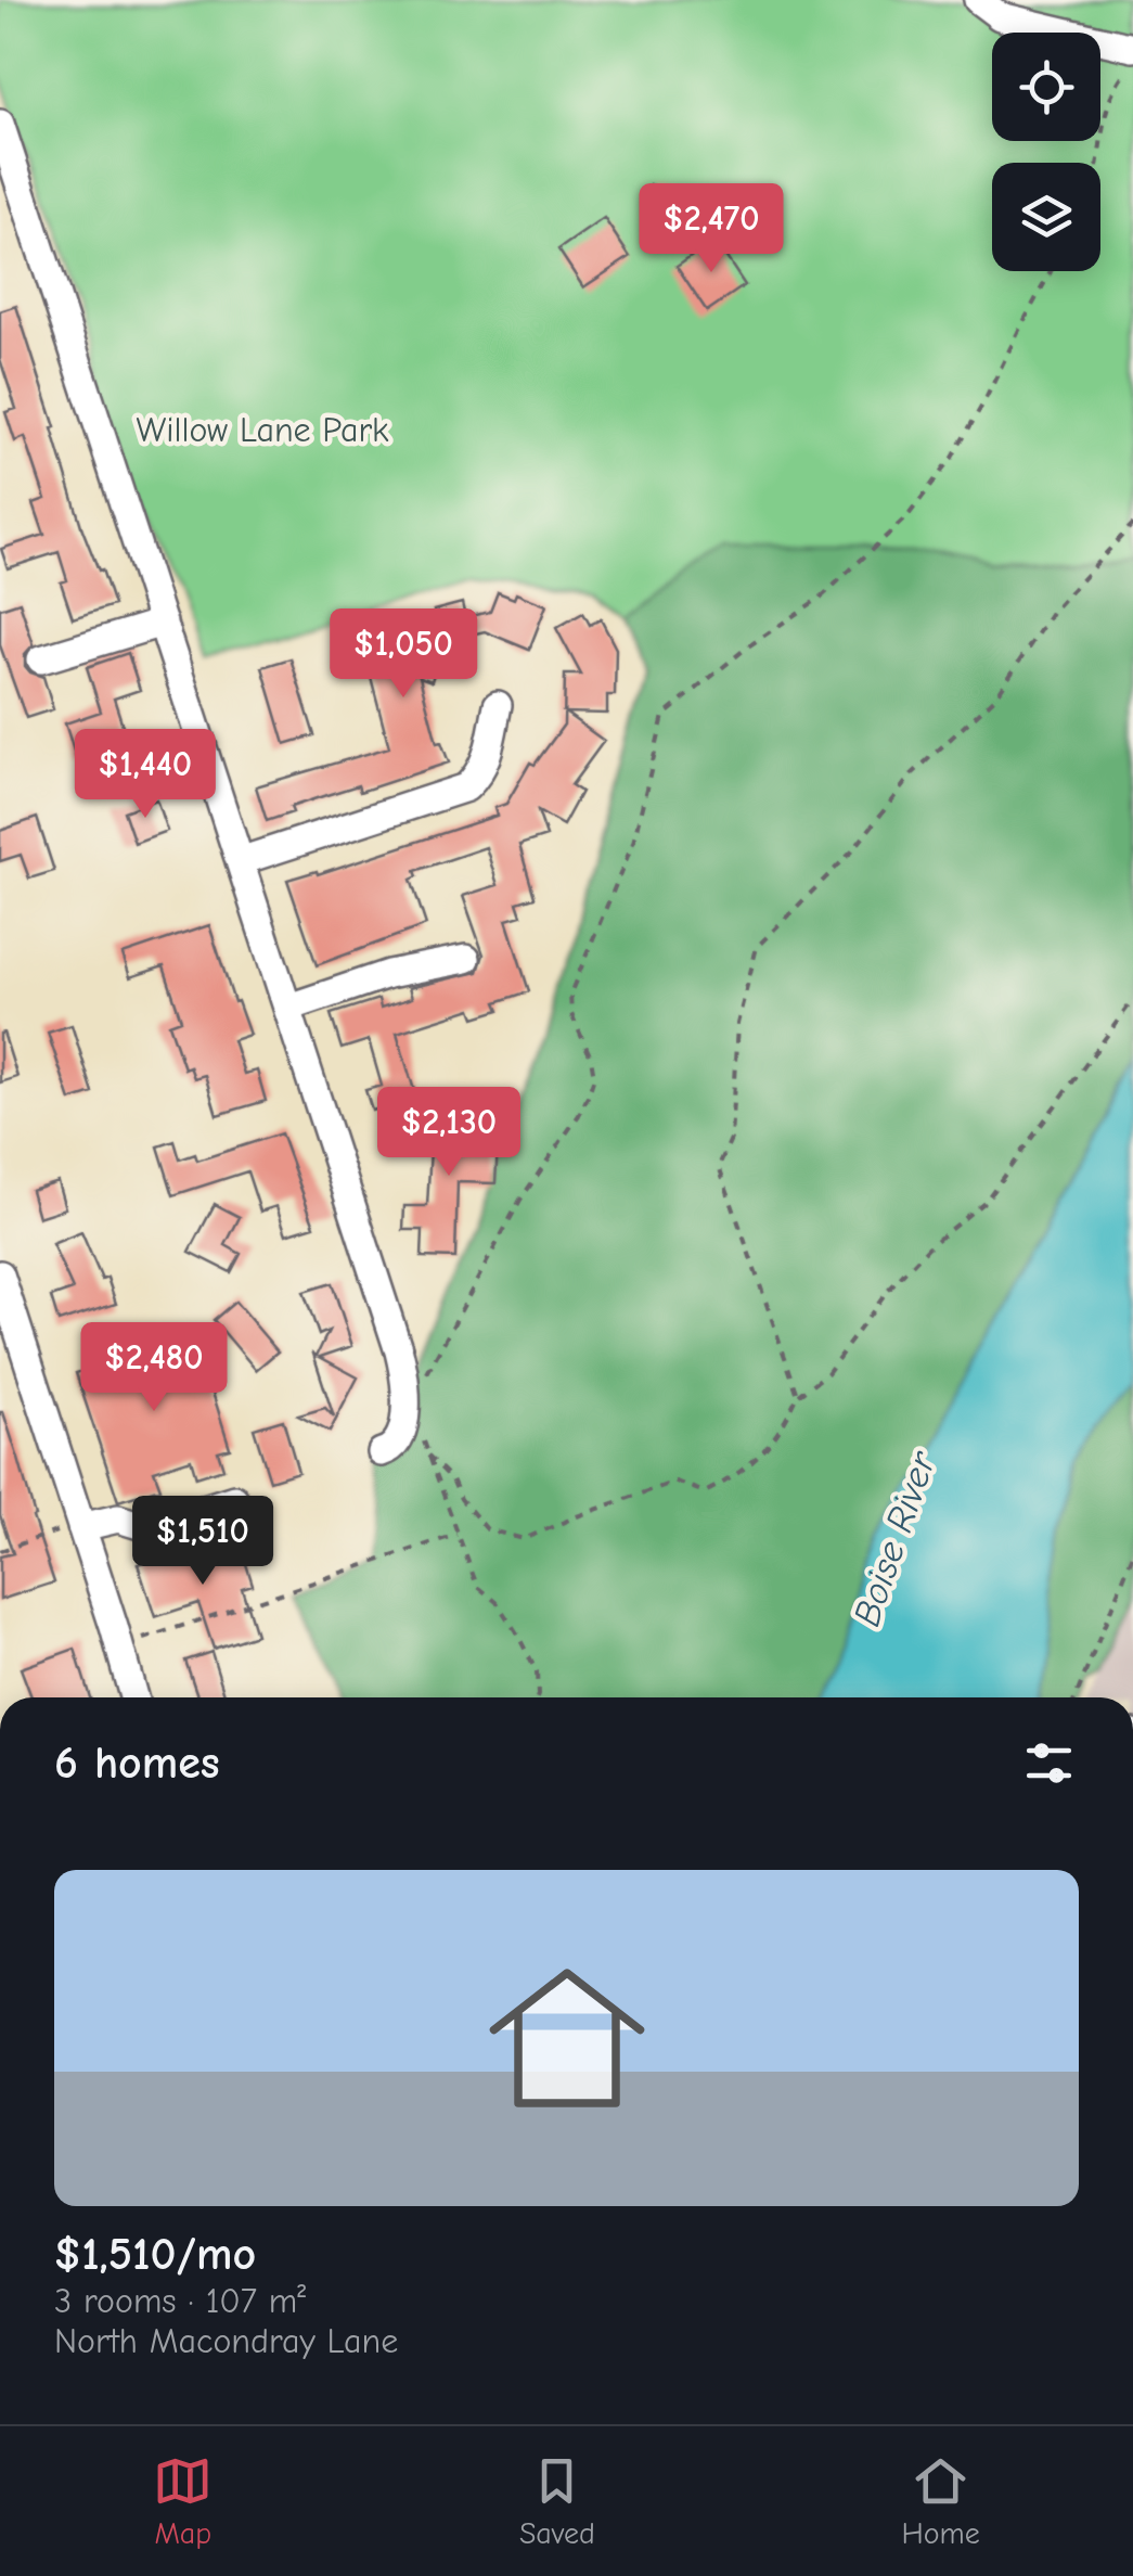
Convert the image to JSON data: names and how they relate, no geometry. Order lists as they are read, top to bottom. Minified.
{"water":["Boise River"],"parks":["Willow Lane Park"],"page":{"price":["$2,470","$1,050","$1,440","$2,130","$2,480","$1,510"],"heading":"6 homes","list":[{"name":"$1,510/mo","note":"3 rooms · 107 m² · North Macondray Lane"}],"tabs":["Map","Saved","Home"]}}
